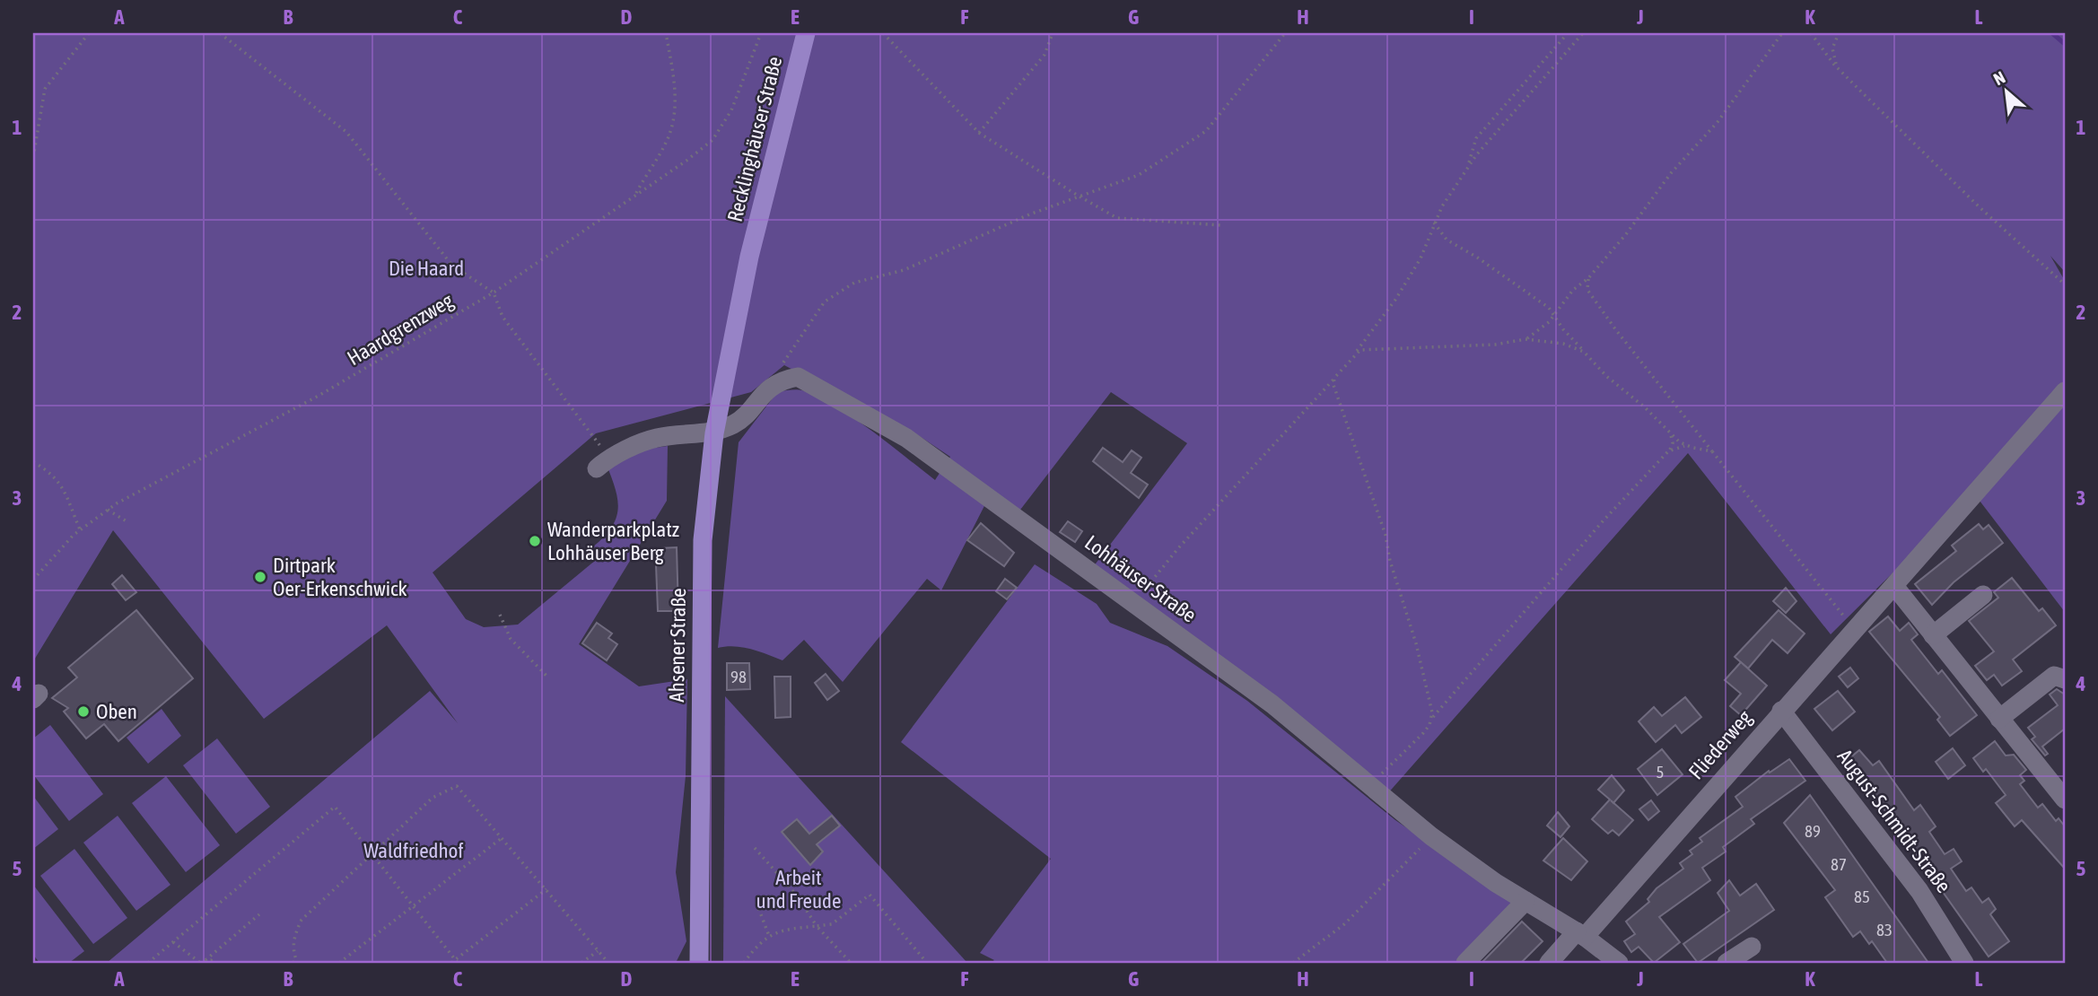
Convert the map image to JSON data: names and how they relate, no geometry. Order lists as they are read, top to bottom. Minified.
{"streets":{"main road":["Recklinghäuser Straße","Ahsener Straße"],"street":["Lohhäuser Straße","Fliederweg","August-Schmidt-Straße"],"path":["Haardgrenzweg"]},"crossings":[["Recklinghäuser Straße","Ahsener Straße"],["Lohhäuser Straße","Ahsener Straße"],["Lohhäuser Straße","Fliederweg"],["Fliederweg","August-Schmidt-Straße"]],"parks":["Die Haard","Waldfriedhof","Arbeit und Freude"],"places":["Wanderparkplatz Lohhäuser Berg","Dirtpark Oer-Erkenschwick","Oben"],"house_numbers":["98","5","89","87","85","83"],"north":"top left","grid":{"columns":["A","B","C","D","E","F","G","H","I","J","K","L"],"rows":["1","2","3","4","5"]}}
